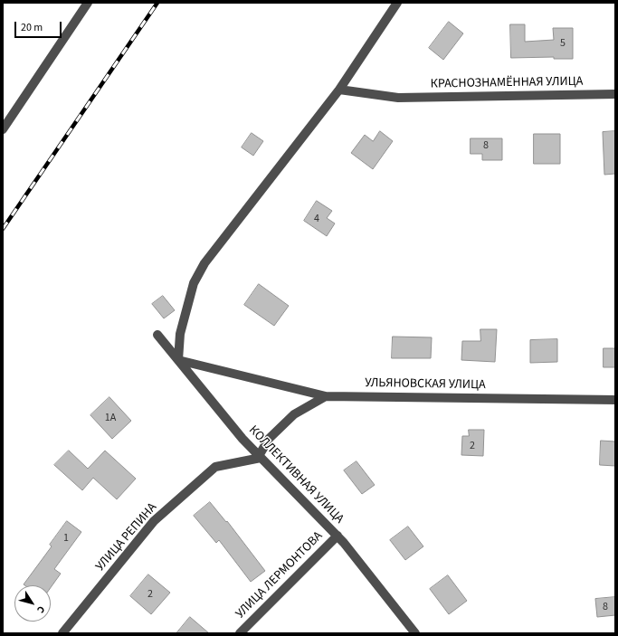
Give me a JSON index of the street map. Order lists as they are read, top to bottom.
{
  "streets": {
    "street": [
      "КРАСНОЗНАМЁННАЯ УЛИЦА",
      "УЛЬЯНОВСКАЯ УЛИЦА",
      "КОЛЛЕКТИВНАЯ УЛИЦА",
      "УЛИЦА РЕПИНА",
      "УЛИЦА ЛЕРМОНТОВА"
    ]
  },
  "crossings": [
    ["УЛЬЯНОВСКАЯ УЛИЦА", "КОЛЛЕКТИВНАЯ УЛИЦА"],
    ["УЛЬЯНОВСКАЯ УЛИЦА", "УЛИЦА РЕПИНА"],
    ["КОЛЛЕКТИВНАЯ УЛИЦА", "УЛИЦА РЕПИНА"],
    ["КОЛЛЕКТИВНАЯ УЛИЦА", "УЛИЦА ЛЕРМОНТОВА"]
  ],
  "house_numbers": [
    "5",
    "8",
    "4",
    "1А",
    "2",
    "1",
    "2",
    "8"
  ],
  "scale_bar": "20 m",
  "north": "bottom right"
}
